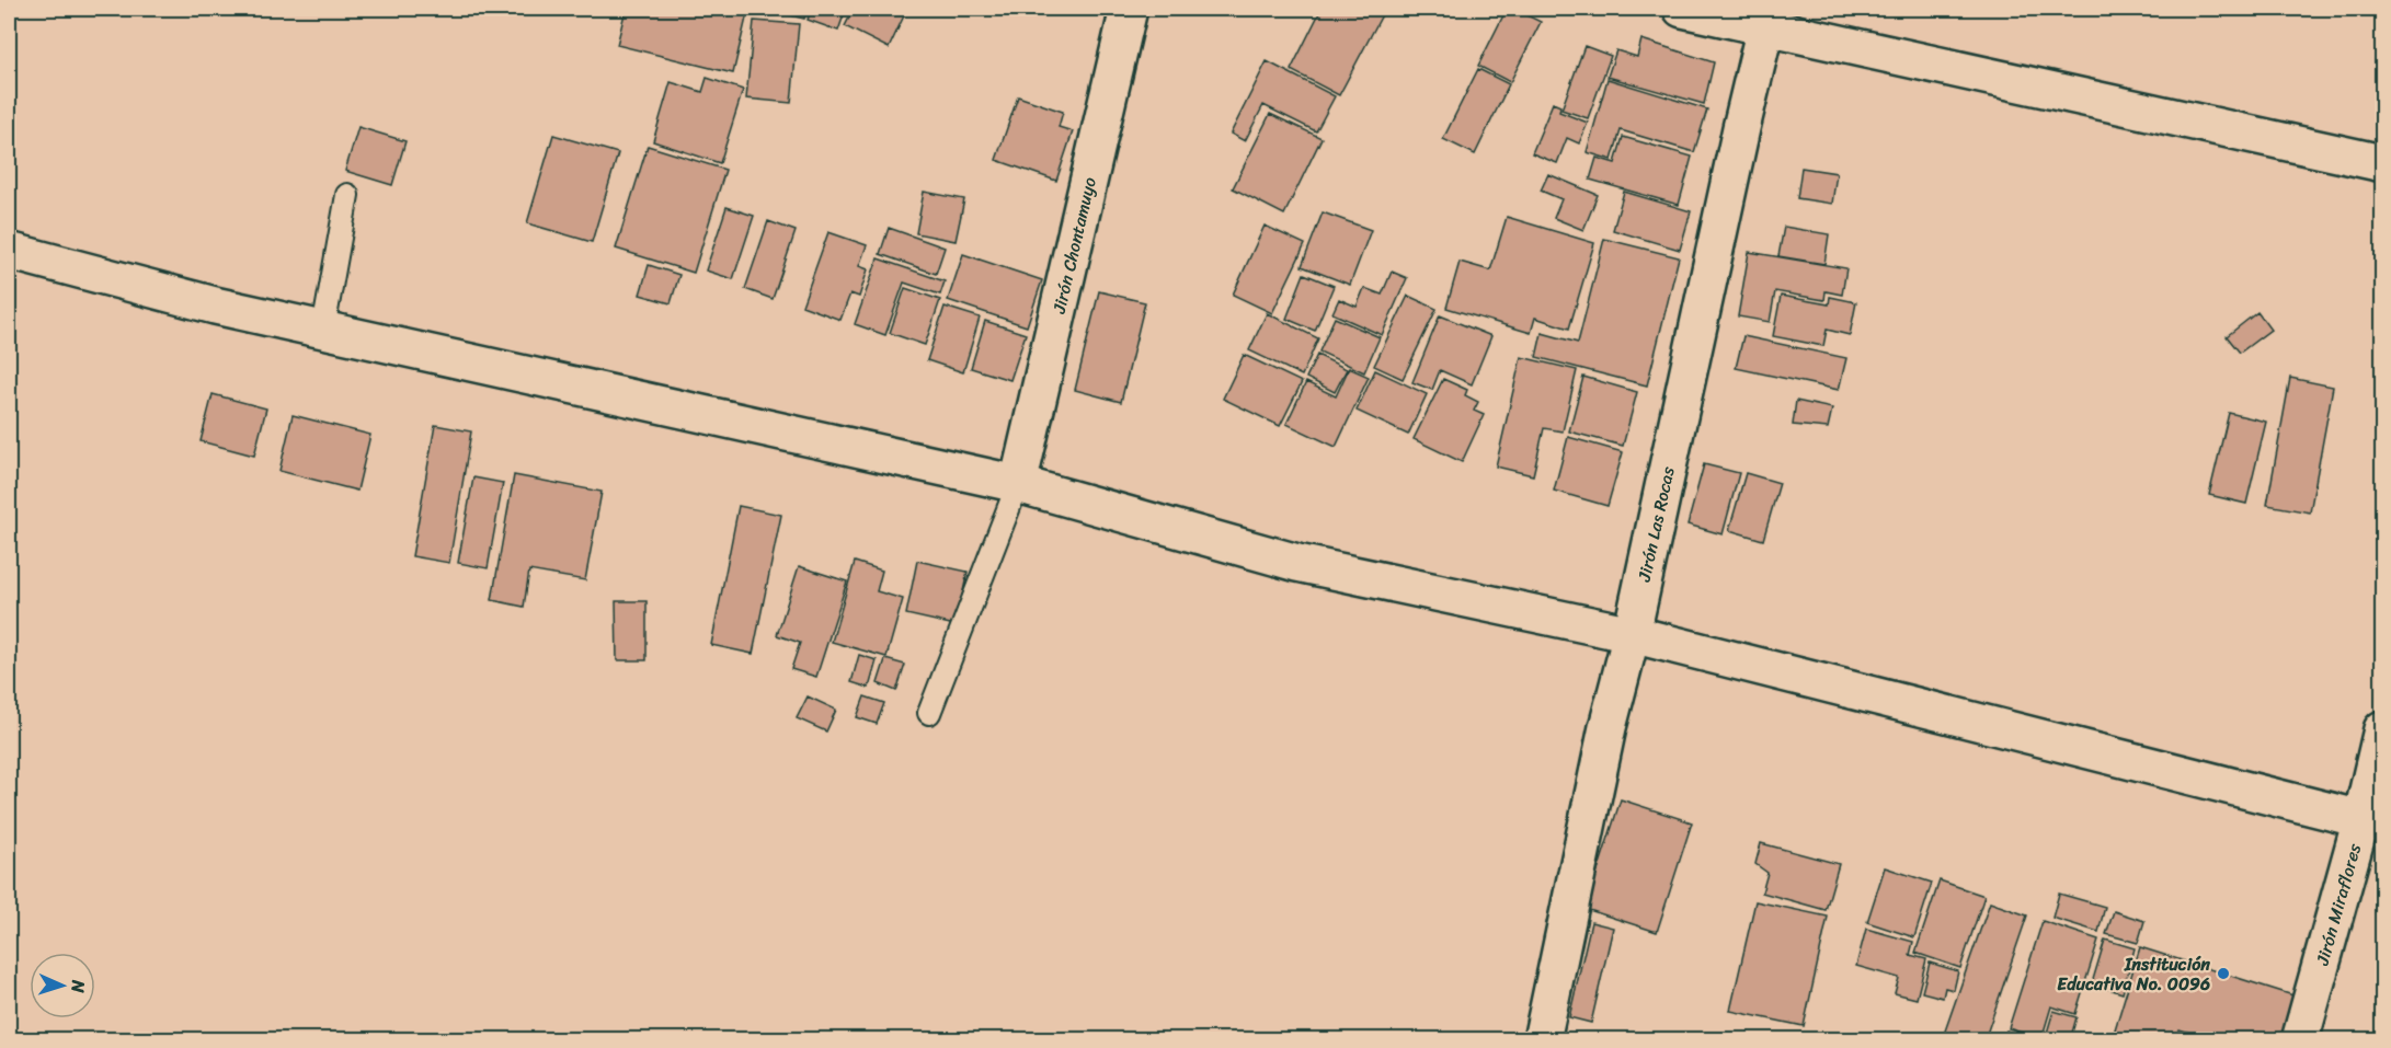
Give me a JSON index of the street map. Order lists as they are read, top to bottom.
{
  "streets": {
    "main road": ["Jirón Chontamuyo", "Jirón Las Rocas", "Jirón Miraflores"]
  },
  "places": ["Institución Educativa No. 0096"],
  "north": "right"
}
